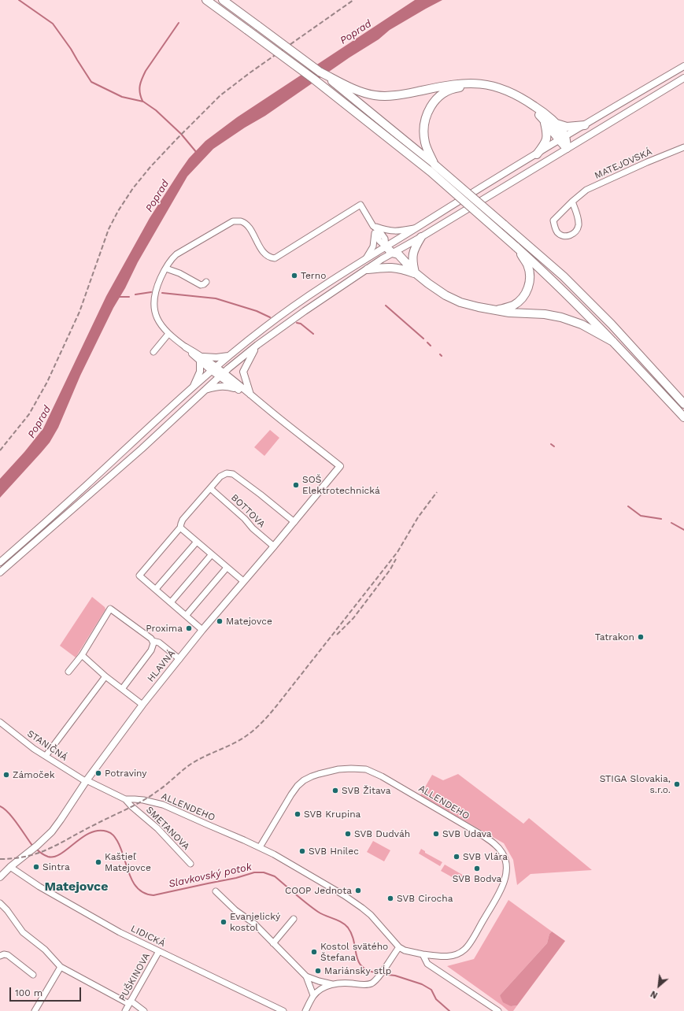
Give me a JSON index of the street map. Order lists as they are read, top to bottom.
{
  "streets": {
    "main road": ["HLAVNÁ"],
    "street": [
      "MATEJOVSKÁ",
      "BOTTOVA",
      "STANIČNÁ",
      "ALLENDEHO",
      "SMETANOVA",
      "LIDICKÁ",
      "PUŠKINOVA"
    ]
  },
  "crossings": [
    ["BOTTOVA", "HLAVNÁ"],
    ["HLAVNÁ", "STANIČNÁ"],
    ["HLAVNÁ", "LIDICKÁ"],
    ["STANIČNÁ", "ALLENDEHO"],
    ["STANIČNÁ", "SMETANOVA"],
    ["ALLENDEHO", "SMETANOVA"],
    ["LIDICKÁ", "PUŠKINOVA"]
  ],
  "districts": ["Matejovce"],
  "water": ["Poprad", "Slavkovský potok"],
  "places": [
    "Terno",
    "SOŠ Elektrotechnická",
    "Matejovce",
    "Proxima",
    "Tatrakon",
    "Potraviny",
    "Zámoček",
    "STIGA Slovakia, s.r.o.",
    "SVB Žitava",
    "SVB Krupina",
    "SVB Dudváh",
    "SVB Udava",
    "SVB Hnilec",
    "SVB Vlára",
    "Kaštieľ Matejovce",
    "Sintra",
    "SVB Bodva",
    "COOP Jednota",
    "SVB Cirocha",
    "Evanjelický kostol",
    "Kostol svätého Štefana",
    "Mariánsky stĺp"
  ],
  "scale_bar": "100 m",
  "north": "bottom left"
}
